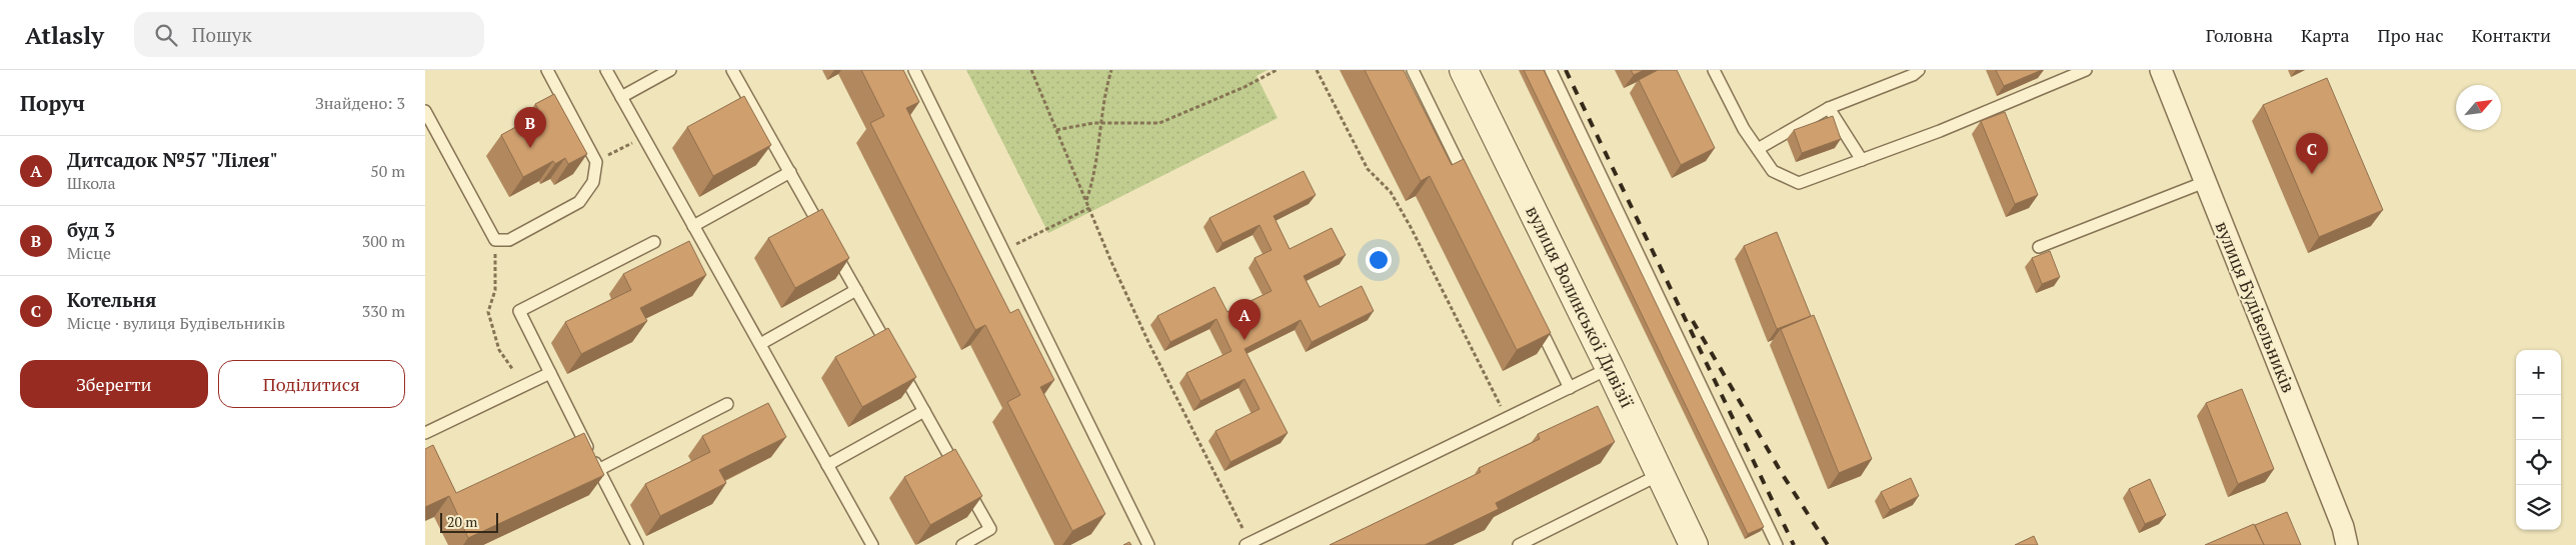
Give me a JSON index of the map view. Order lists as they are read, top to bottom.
{
  "streets": {
    "street": ["вулиця Волинської Дивізії", "вулиця Будівельників"]
  },
  "scale_bar": "20 m",
  "north": "top right",
  "page": {
    "header": "Atlasly",
    "search": "Пошук",
    "nav": [
      "Головна",
      "Карта",
      "Про нас",
      "Контакти"
    ],
    "heading": ["Поруч", "Знайдено: 3"],
    "pins": ["B", "C", "A"],
    "list": [
      {
        "mark": "A",
        "name": "Дитсадок №57 \"Лілея\"",
        "note": "Школа",
        "value": "50 m"
      },
      {
        "mark": "B",
        "name": "буд 3",
        "note": "Місце",
        "value": "300 m"
      },
      {
        "mark": "C",
        "name": "Котельня",
        "note": "Місце · вулиця Будівельників",
        "value": "330 m"
      }
    ],
    "buttons": ["Зберегти", "Поділитися"],
    "map_buttons": ["+", "−"],
    "scale": "20 m"
  }
}
